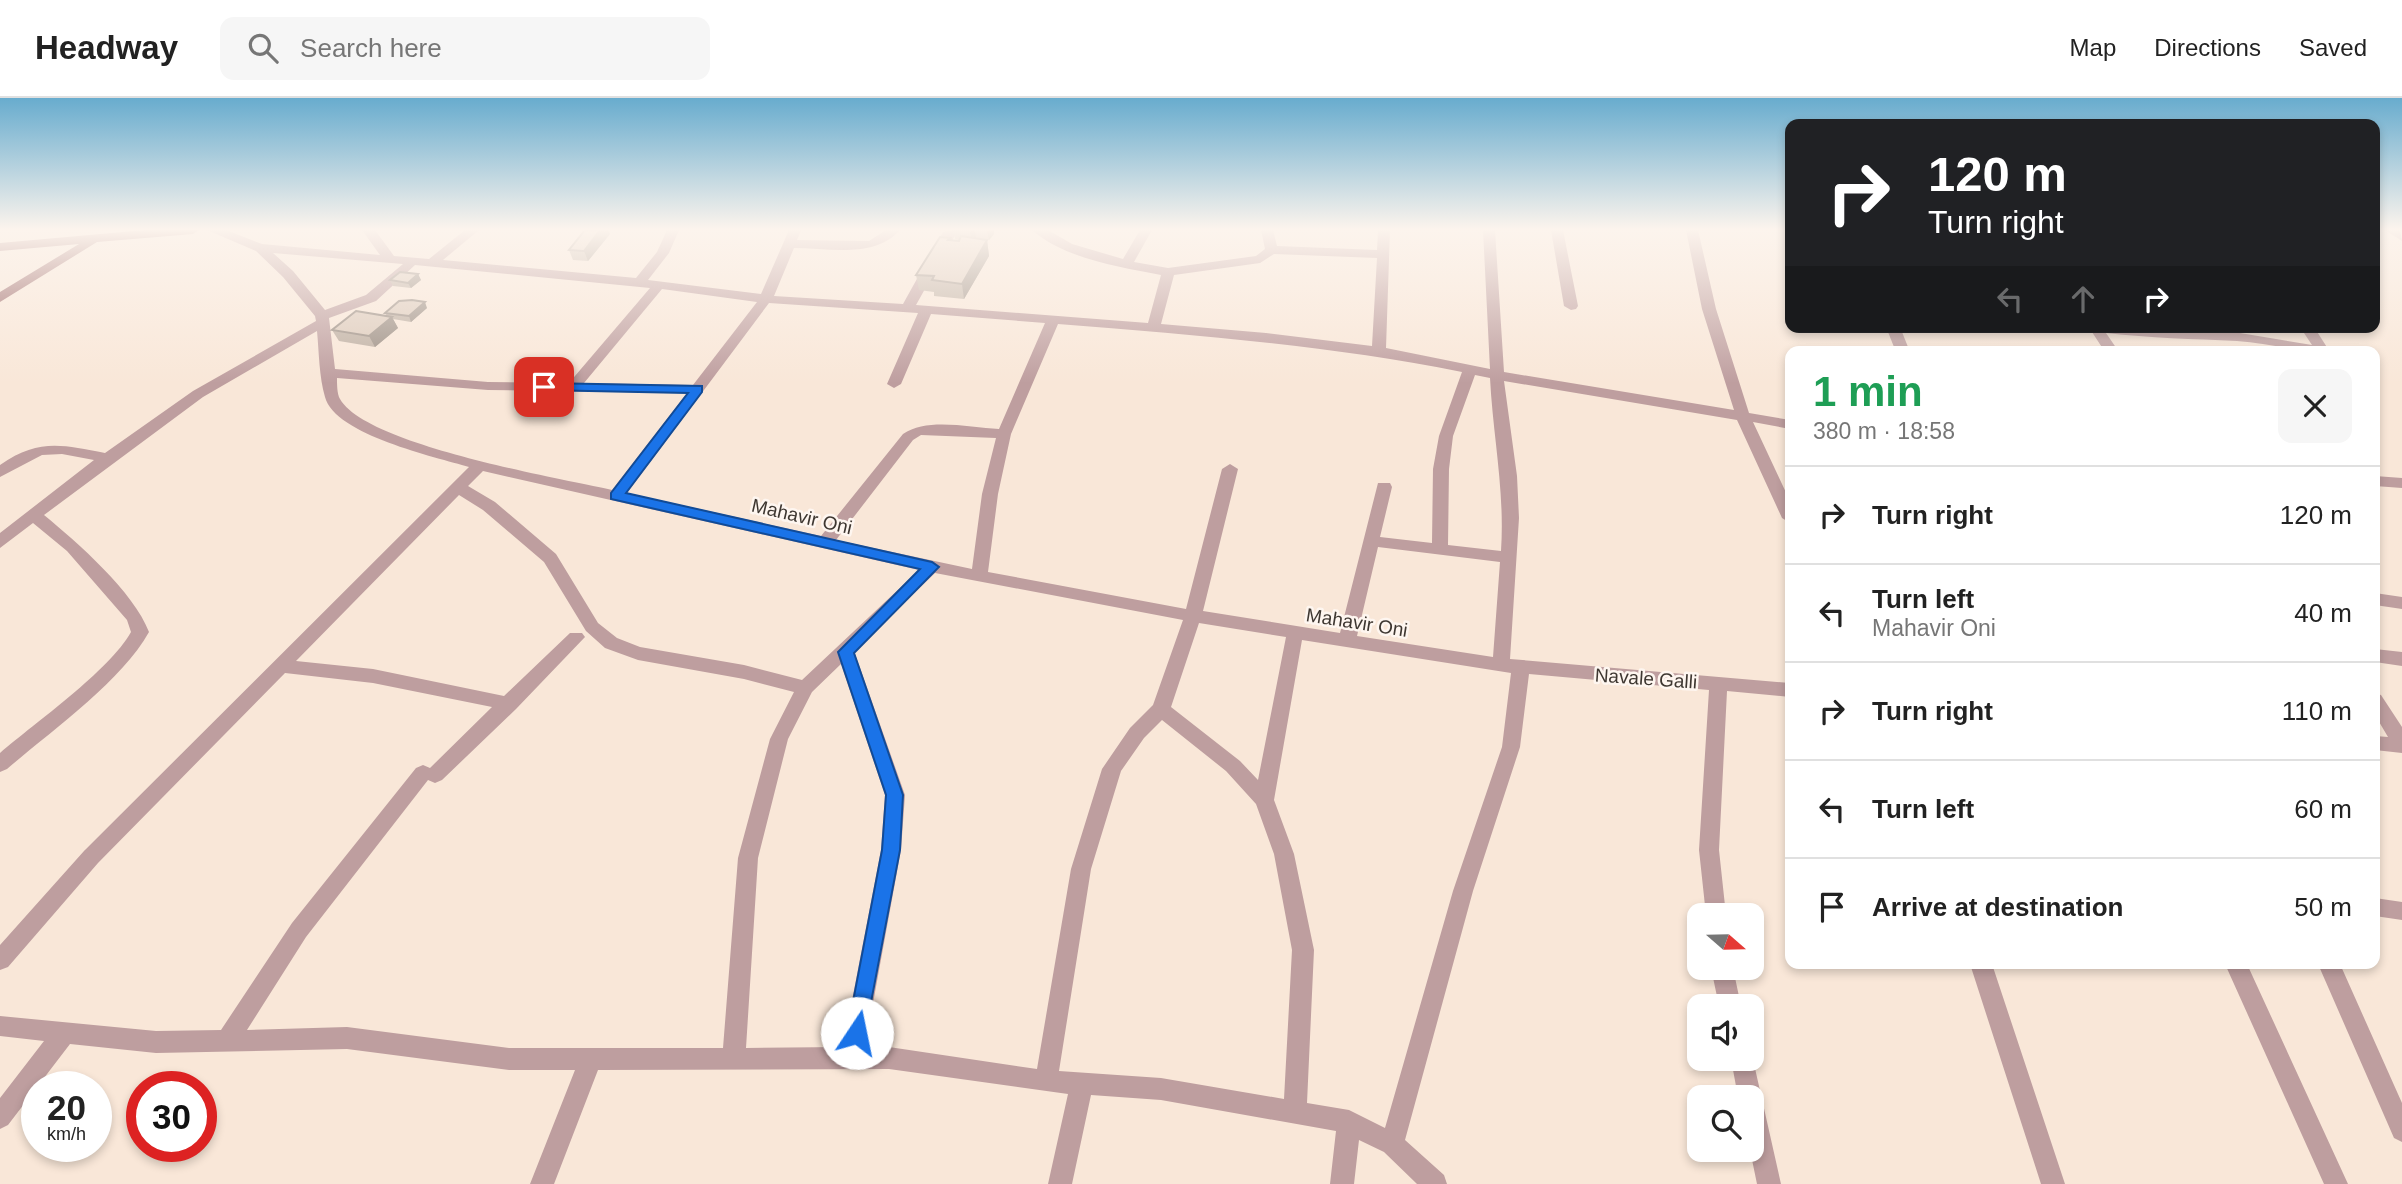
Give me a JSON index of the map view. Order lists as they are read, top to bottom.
{
  "streets": {
    "street": ["Mahavir Oni", "Navale Galli"]
  },
  "crossings": [
    ["Mahavir Oni", "Navale Galli"]
  ],
  "north": "right",
  "page": {
    "header": "Headway",
    "search": "Search here",
    "nav": ["Map", "Directions", "Saved"],
    "turn": ["120 m", "Turn right"],
    "heading": ["1 min", "380 m · 18:58"],
    "list": [
      {
        "name": "Turn right",
        "value": "120 m"
      },
      {
        "name": "Turn left",
        "note": "Mahavir Oni",
        "value": "40 m"
      },
      {
        "name": "Turn right",
        "value": "110 m"
      },
      {
        "name": "Turn left",
        "value": "60 m"
      },
      {
        "name": "Arrive at destination",
        "value": "50 m"
      }
    ],
    "speed": "20 km/h",
    "limit": "30"
  }
}
